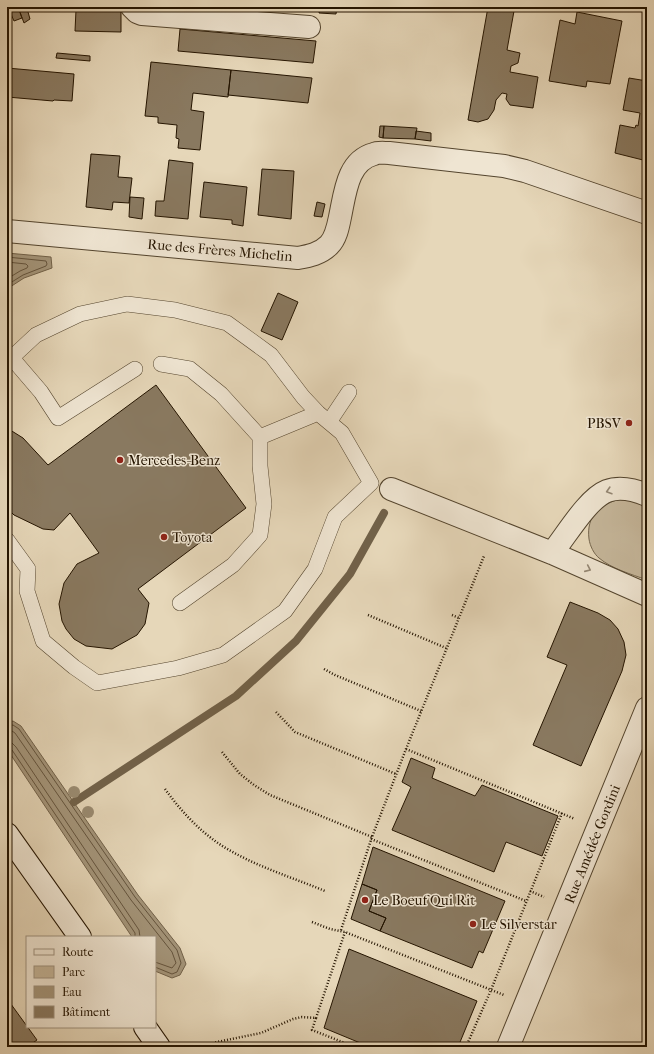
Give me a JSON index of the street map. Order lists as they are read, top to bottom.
{
  "streets": {
    "street": ["Rue des Frères Michelin", "Rue Amédée Gordini"]
  },
  "places": [
    "PBSV",
    "Mercedes-Benz",
    "Toyota",
    "Le Boeuf Qui Rit",
    "Le Silverstar"
  ],
  "legend": [
    "Route",
    "Parc",
    "Eau",
    "Bâtiment"
  ]
}
